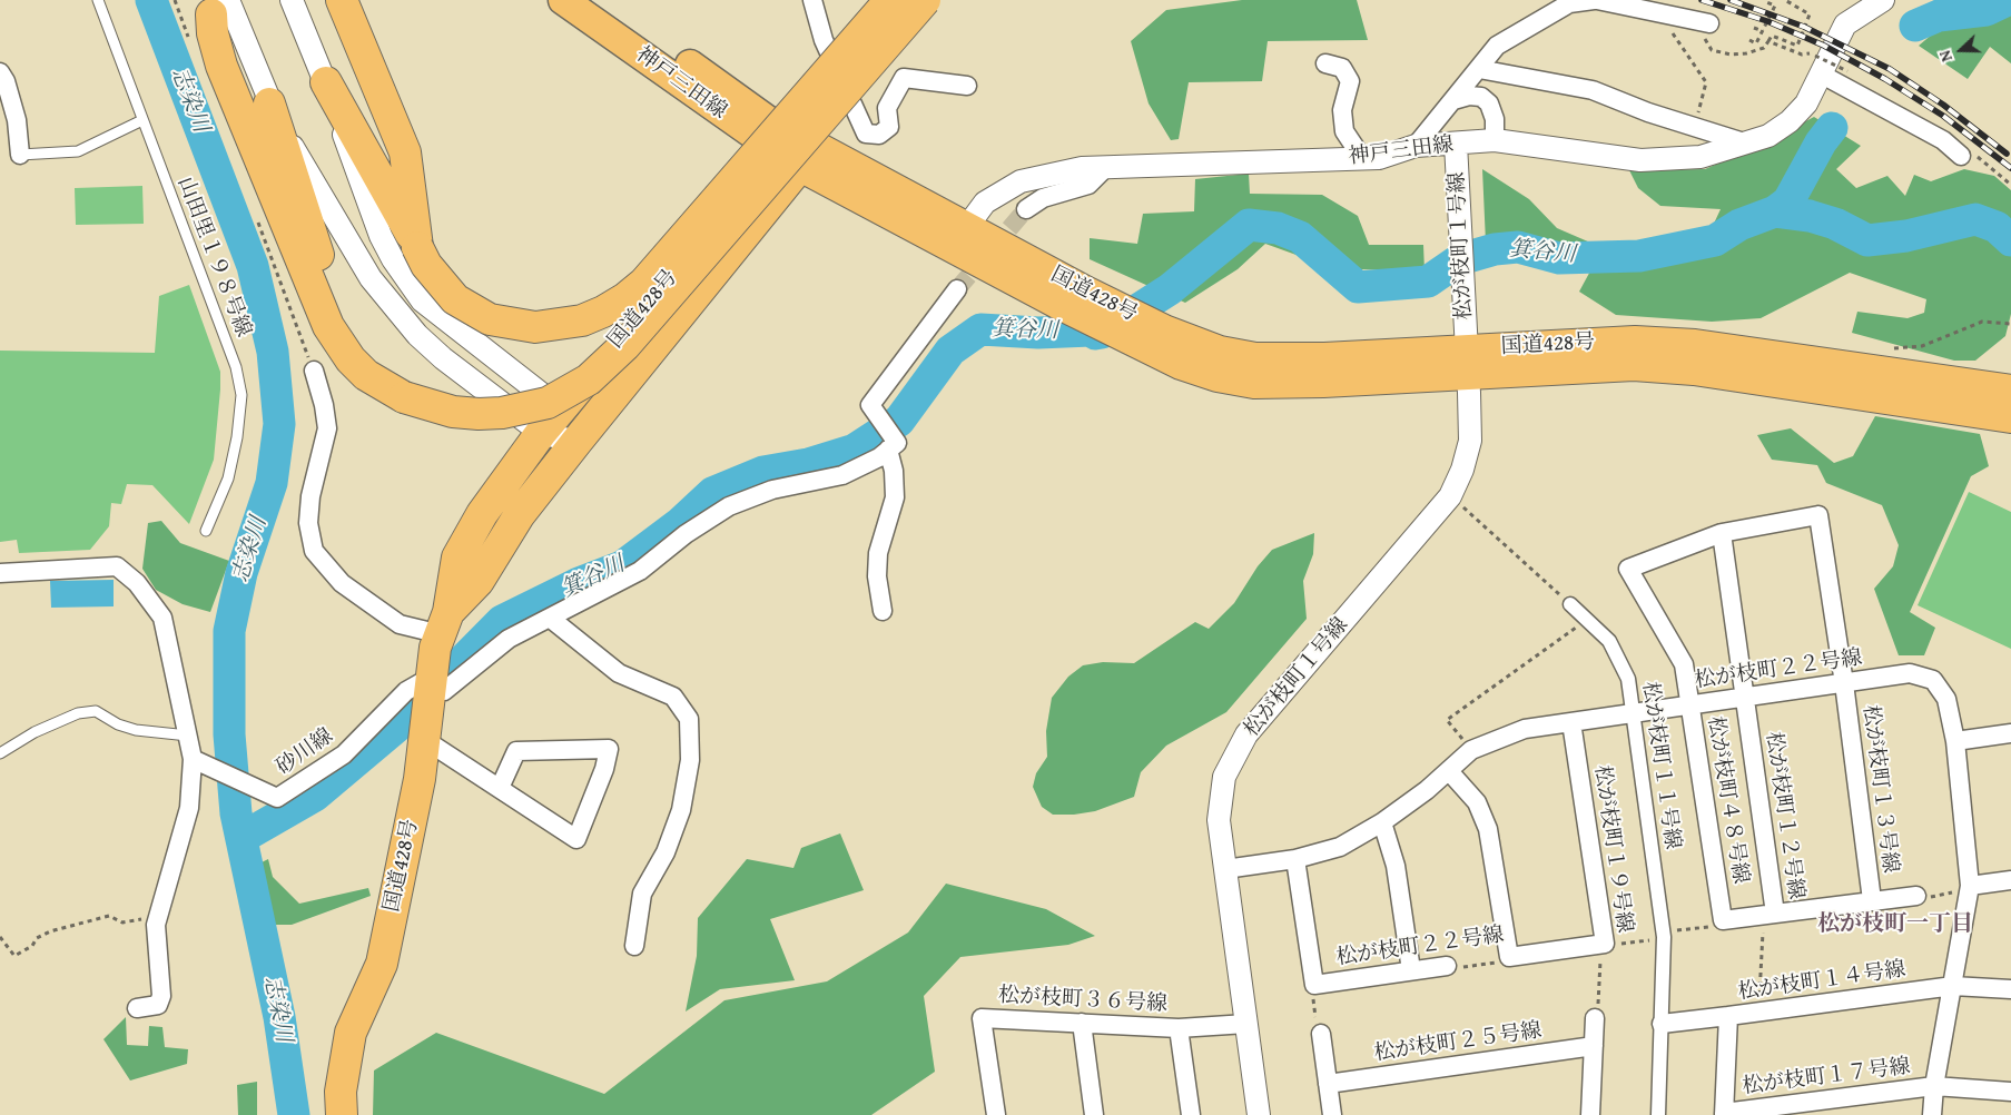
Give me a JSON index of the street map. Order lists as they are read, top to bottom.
{
  "streets": {
    "highway": ["国道428号"],
    "main road": ["神戸三田線"],
    "street": [
      "松が枝町１号線",
      "松が枝町２２号線",
      "砂川線",
      "松が枝町１１号線",
      "松が枝町１３号線",
      "松が枝町４８号線",
      "松が枝町１２号線",
      "松が枝町１９号線",
      "松が枝町１４号線",
      "松が枝町３６号線",
      "松が枝町２５号線",
      "松が枝町１７号線"
    ],
    "lane": ["山田里１９８号線"]
  },
  "crossings": [
    ["神戸三田線", "松が枝町１号線"],
    ["神戸三田線", "国道428号"],
    ["松が枝町１号線", "国道428号"],
    ["松が枝町１号線", "松が枝町２２号線"],
    ["松が枝町１号線", "松が枝町３６号線"],
    ["国道428号", "砂川線"],
    ["松が枝町２２号線", "松が枝町１１号線"],
    ["松が枝町２２号線", "松が枝町１３号線"],
    ["松が枝町２２号線", "松が枝町４８号線"],
    ["松が枝町２２号線", "松が枝町１２号線"],
    ["松が枝町２２号線", "松が枝町１９号線"],
    ["松が枝町２２号線", "松が枝町１４号線"],
    ["松が枝町２２号線", "松が枝町１７号線"],
    ["松が枝町１３号線", "松が枝町４８号線"],
    ["松が枝町１３号線", "松が枝町１２号線"],
    ["松が枝町４８号線", "松が枝町１２号線"],
    ["松が枝町１４号線", "松が枝町１７号線"]
  ],
  "districts": ["松が枝町一丁目"],
  "water": ["志染川", "箕谷川"],
  "north": "left"
}
